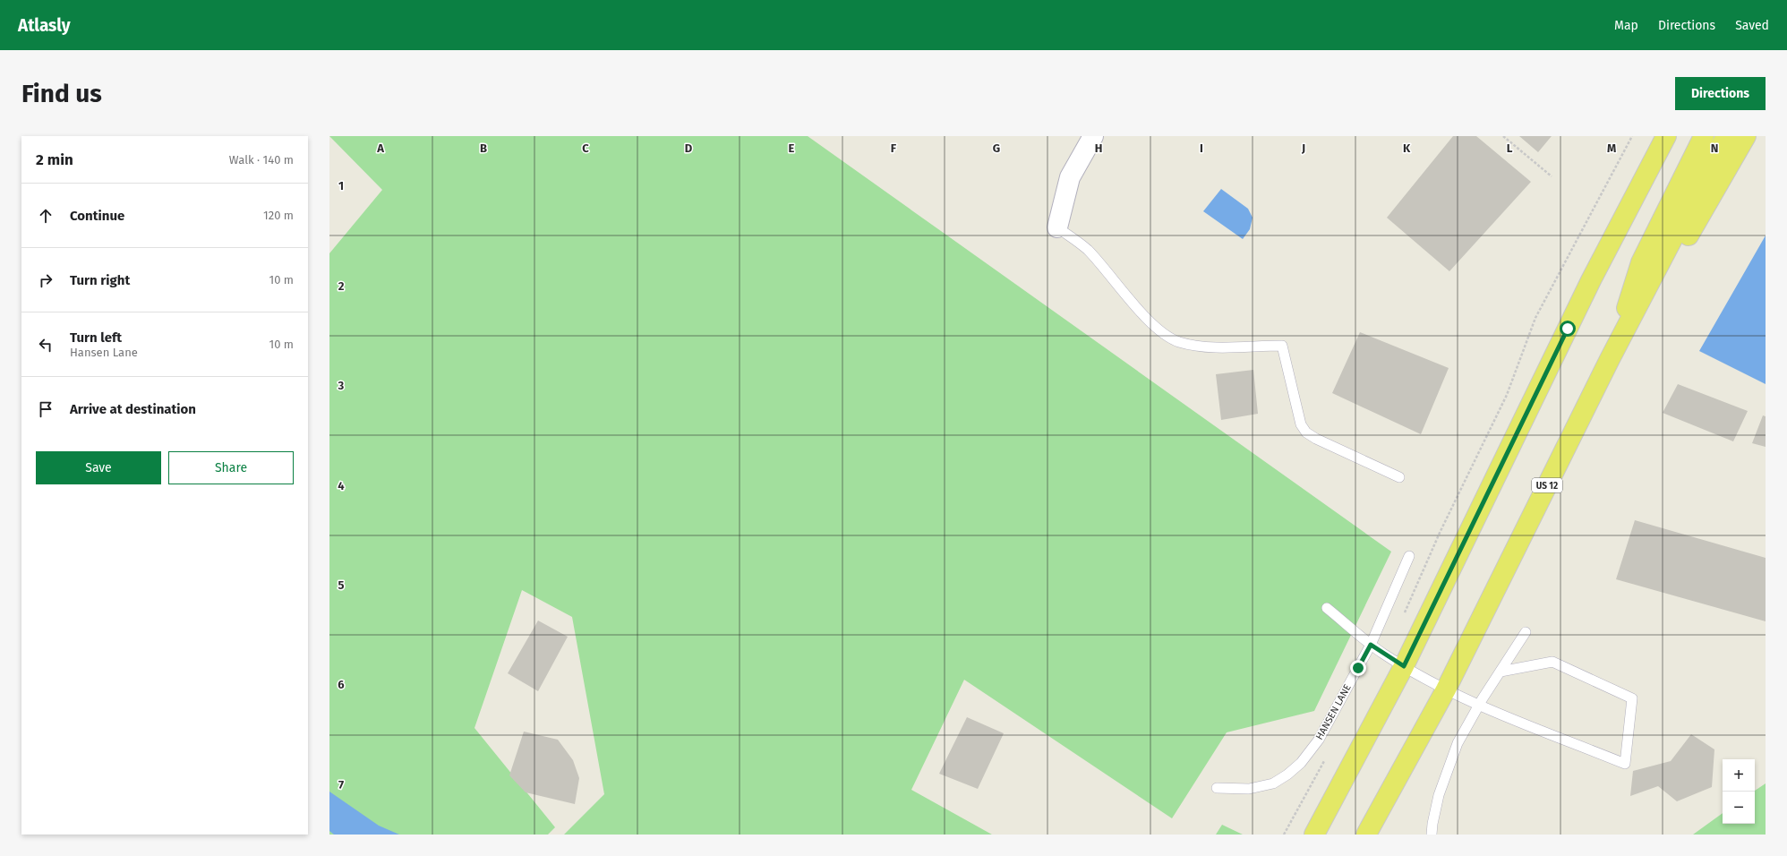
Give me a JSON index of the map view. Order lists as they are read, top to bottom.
{
  "streets": {
    "main road": ["US 12"],
    "lane": ["HANSEN LANE"]
  },
  "page": {
    "header": "Atlasly",
    "nav": ["Map", "Directions", "Saved"],
    "buttons": [
      "Directions",
      ["Save", "Share"]
    ],
    "title": "Find us",
    "heading": ["2 min", "Walk · 140 m"],
    "list": [
      ["Continue", "120 m"],
      ["Turn right", "10 m"],
      ["Turn left", "Hansen Lane", "10 m"],
      "Arrive at destination"
    ],
    "map_buttons": ["+", "−"]
  },
  "grid": {
    "columns": [
      "A",
      "B",
      "C",
      "D",
      "E",
      "F",
      "G",
      "H",
      "I",
      "J",
      "K",
      "L",
      "M",
      "N"
    ],
    "rows": [
      "1",
      "2",
      "3",
      "4",
      "5",
      "6",
      "7"
    ]
  }
}
